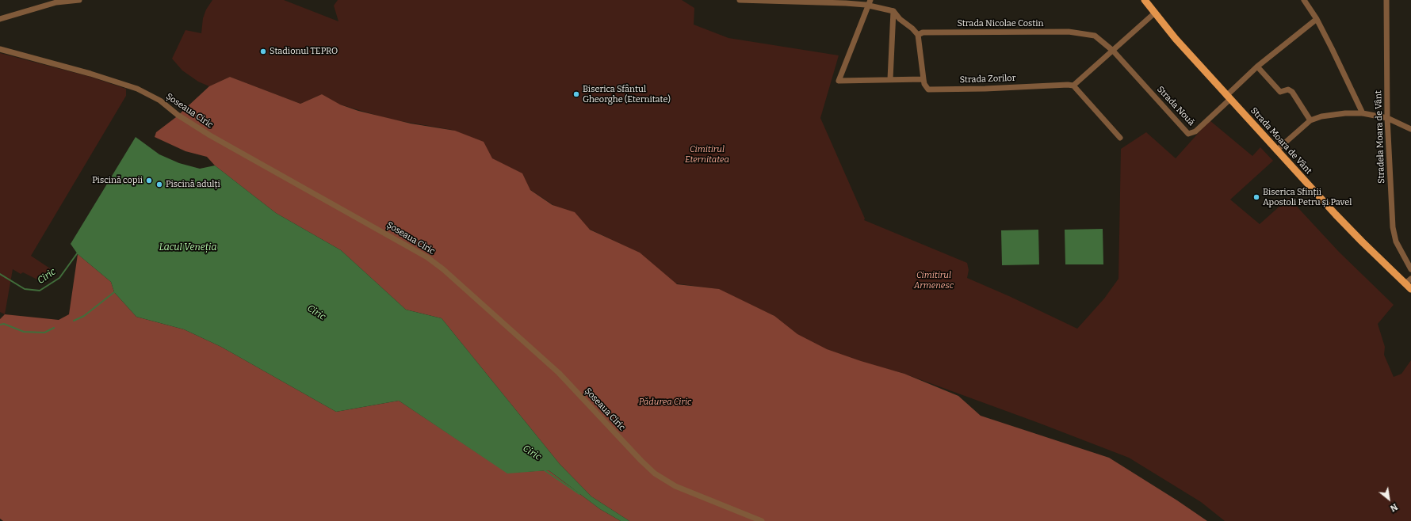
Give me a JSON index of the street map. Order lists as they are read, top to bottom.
{
  "streets": {
    "main road": ["Strada Moara de Vânt"],
    "street": [
      "Strada Nicolae Costin",
      "Strada Zorilor",
      "Strada Nouă",
      "Șoseaua Ciric",
      "Stradela Moara de Vânt"
    ]
  },
  "crossings": [
    ["Strada Nicolae Costin", "Strada Nouă"],
    ["Strada Nouă", "Strada Moara de Vânt"]
  ],
  "water": ["Lacul Veneția", "Ciric"],
  "parks": ["Cimitirul Eternitatea", "Cimitirul Armenesc", "Pădurea Ciric"],
  "places": [
    "Stadionul TEPRO",
    "Biserica Sfântul Gheorghe (Eternitate)",
    "Piscină copii",
    "Piscină adulți",
    "Biserica Sfinții Apostoli Petru și Pavel"
  ],
  "north": "bottom right"
}
